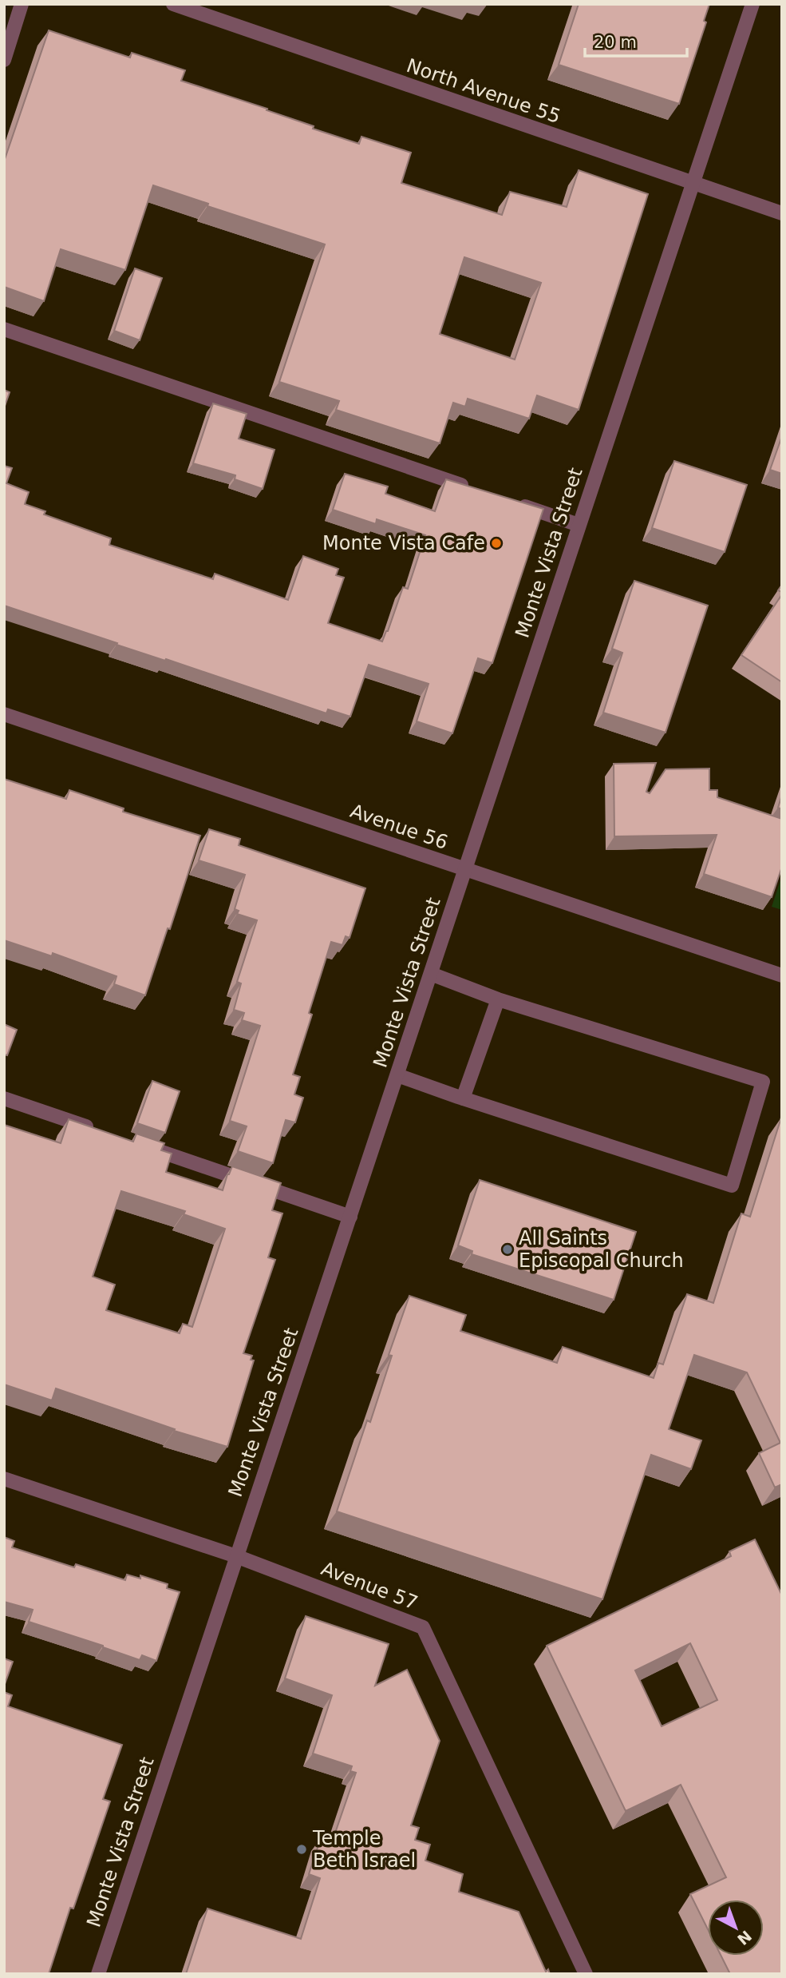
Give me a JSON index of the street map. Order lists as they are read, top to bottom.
{
  "streets": {
    "street": [
      "North Avenue 55",
      "Monte Vista Street",
      "Avenue 56",
      "Avenue 57"
    ]
  },
  "crossings": [
    ["North Avenue 55", "Monte Vista Street"],
    ["Monte Vista Street", "Avenue 56"],
    ["Monte Vista Street", "Avenue 57"]
  ],
  "places": ["Monte Vista Cafe", "All Saints Episcopal Church", "Temple Beth Israel"],
  "scale_bar": "20 m",
  "north": "bottom right"
}
